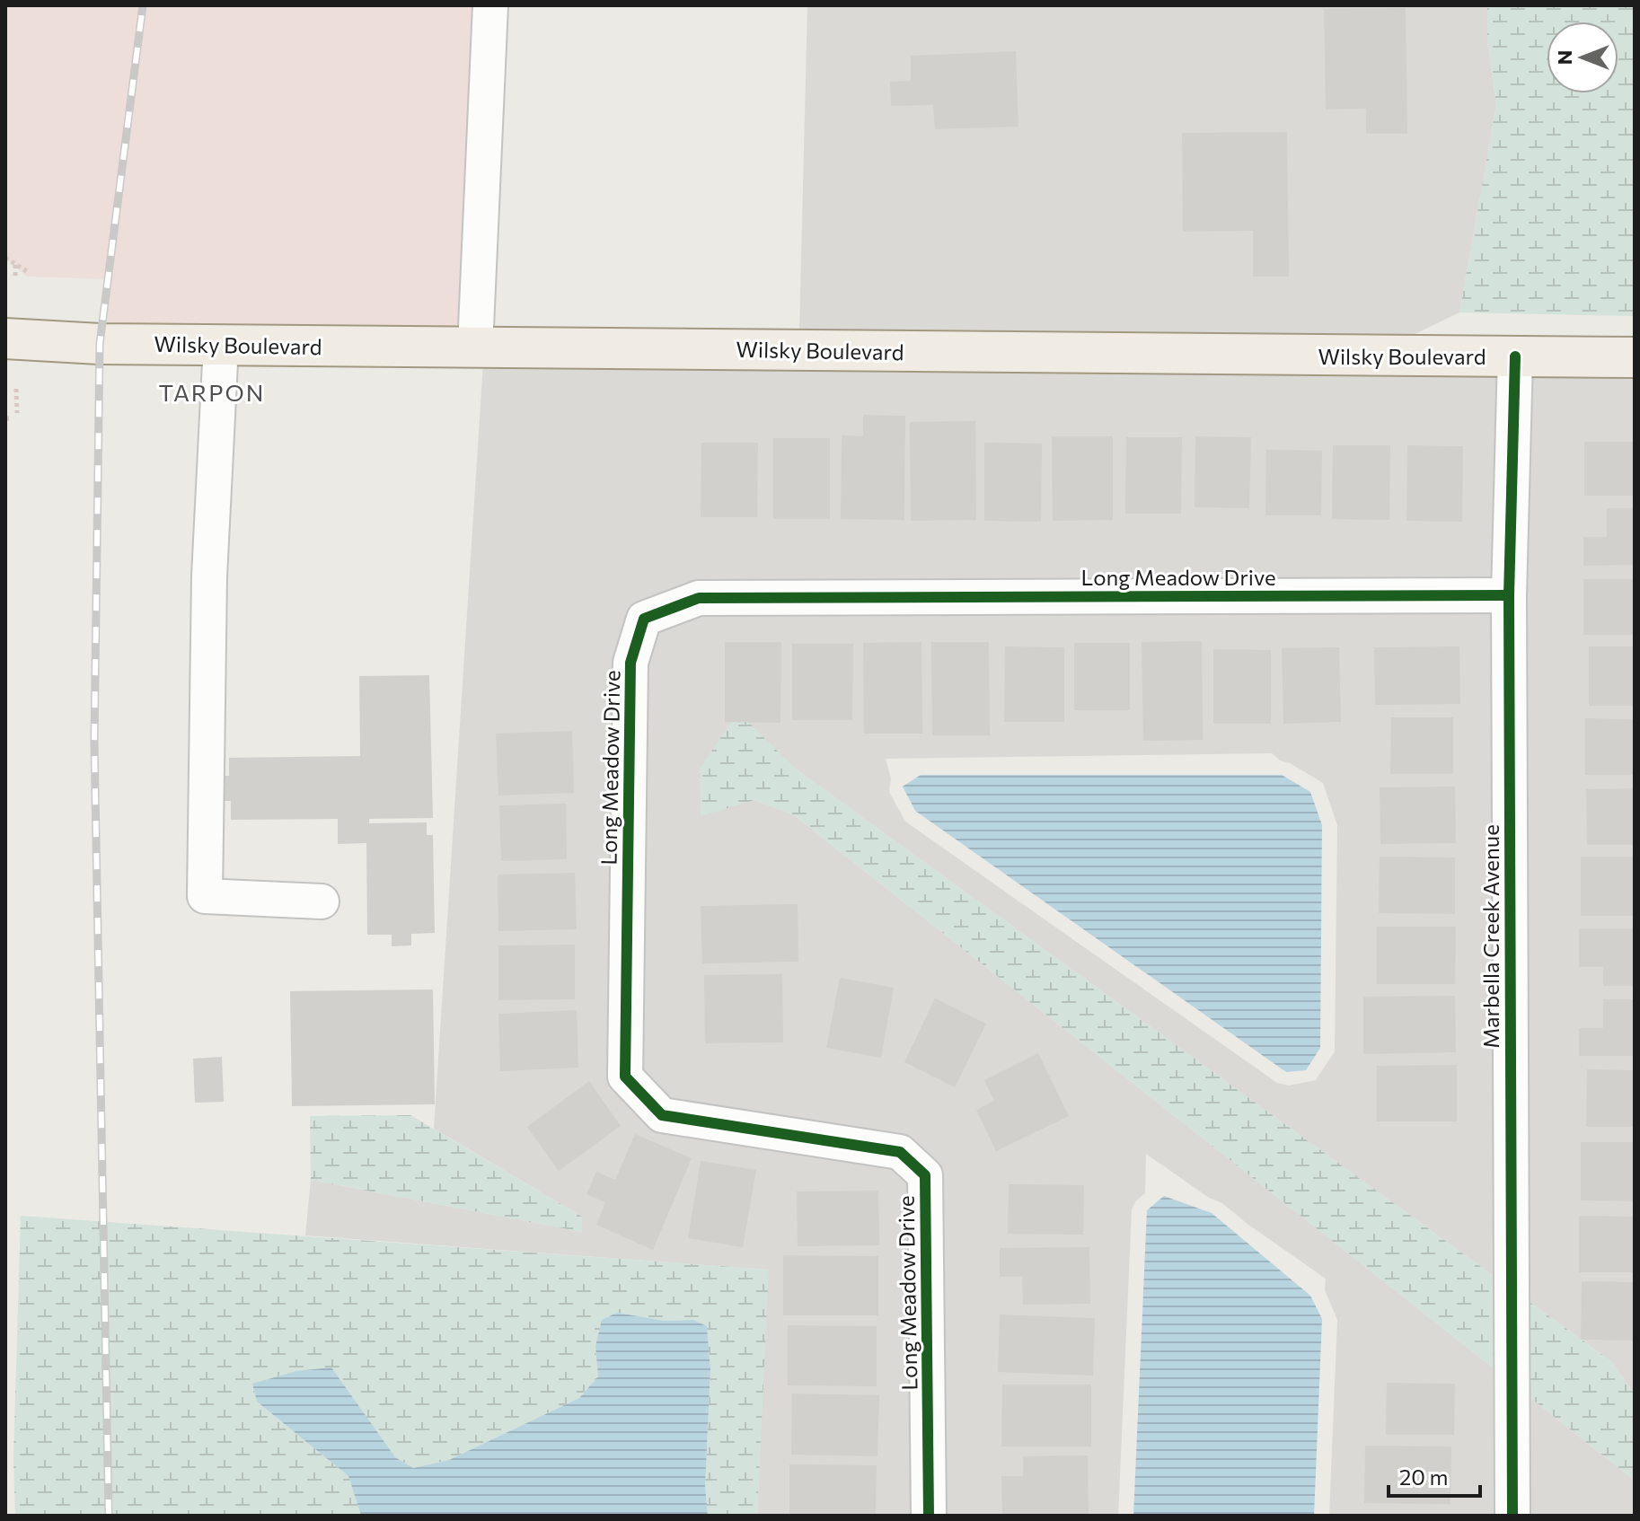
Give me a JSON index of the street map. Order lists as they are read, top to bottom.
{
  "streets": {
    "main road": ["Wilsky Boulevard"],
    "street": ["Long Meadow Drive", "Marbella Creek Avenue"]
  },
  "crossings": [
    ["Wilsky Boulevard", "Marbella Creek Avenue"],
    ["Long Meadow Drive", "Marbella Creek Avenue"]
  ],
  "districts": ["TARPON"],
  "scale_bar": "20 m",
  "north": "left"
}
